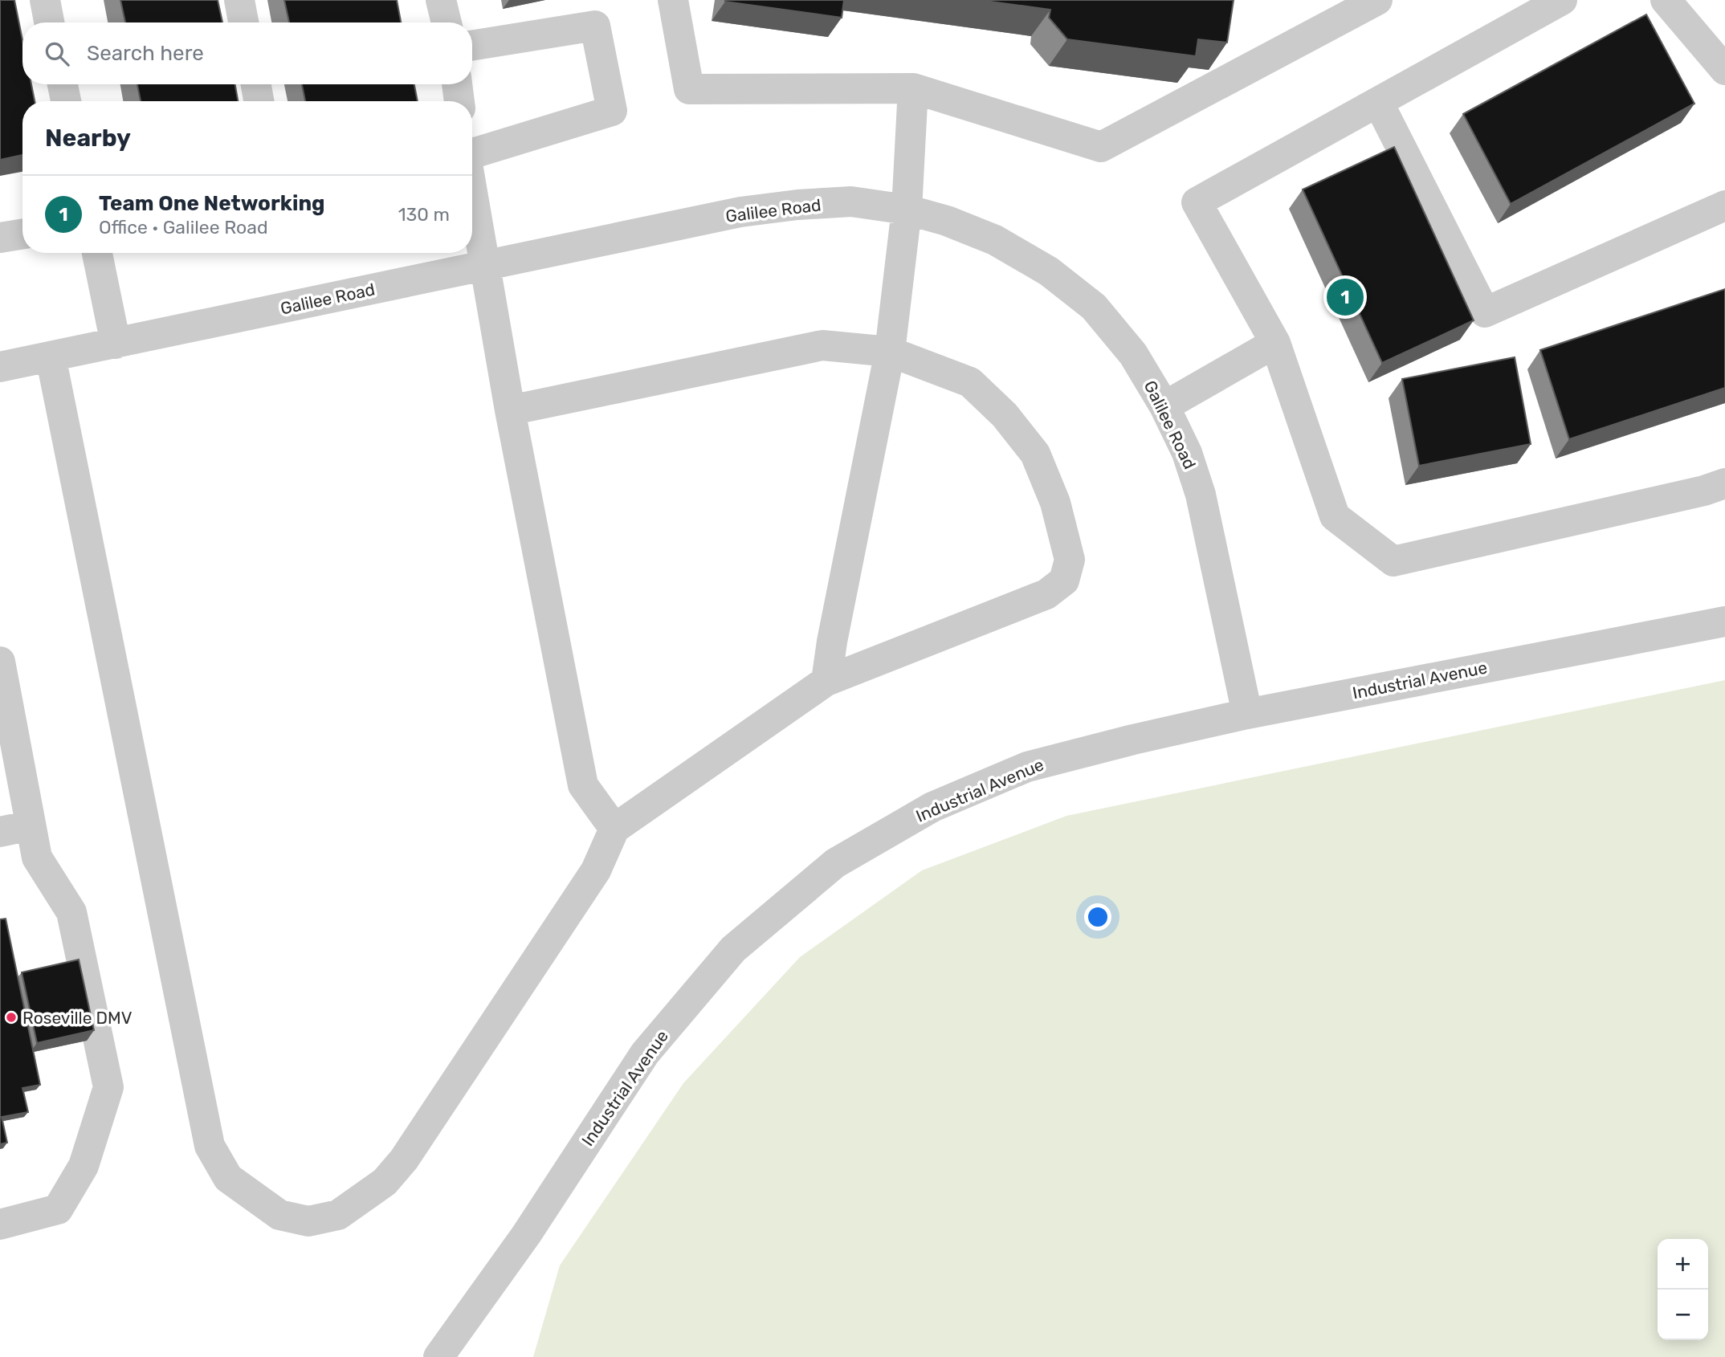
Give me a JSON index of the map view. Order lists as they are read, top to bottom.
{
  "streets": {
    "street": ["Galilee Road", "Industrial Avenue"]
  },
  "crossings": [
    ["Galilee Road", "Industrial Avenue"]
  ],
  "places": ["Roseville DMV"],
  "page": {
    "search": "Search here",
    "heading": "Nearby",
    "list": [
      {
        "mark": "1",
        "name": "Team One Networking",
        "note": "Office · Galilee Road",
        "value": "130 m"
      }
    ],
    "pins": "1",
    "map_buttons": ["+", "−"]
  }
}
